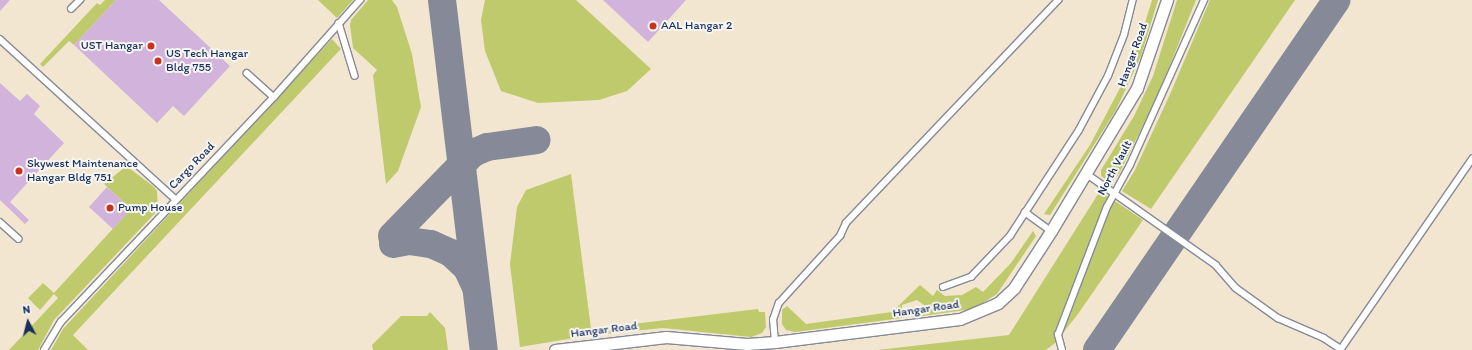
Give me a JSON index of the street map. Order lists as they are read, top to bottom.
{
  "streets": {
    "street": ["Hangar Road"],
    "lane": ["Cargo Road", "North Vault"]
  },
  "places": [
    "AAL Hangar 2",
    "UST Hangar",
    "US Tech Hangar Bldg 755",
    "Skywest Maintenance Hangar Bldg 751",
    "Pump House"
  ],
  "north": "top"
}
